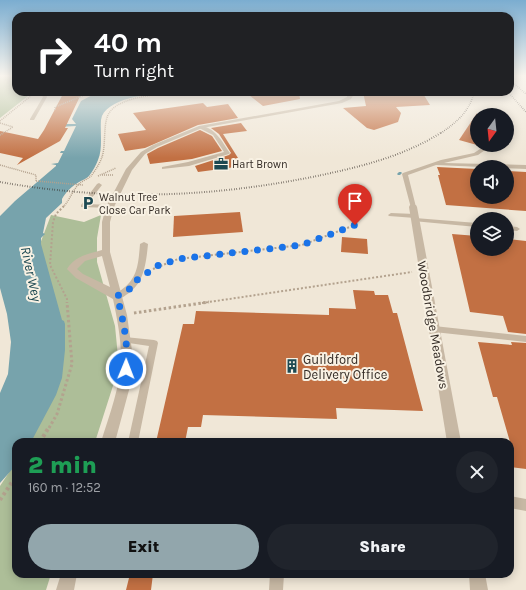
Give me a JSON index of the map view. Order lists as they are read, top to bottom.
{
  "streets": {
    "street": ["Woodbridge Meadows"]
  },
  "water": ["River Wey"],
  "places": {
    "office": ["Hart Brown"],
    "parking": ["Walnut Tree Close Car Park"],
    "building": ["Guildford Delivery Office"]
  },
  "north": "bottom",
  "page": {
    "turn": ["40 m", "Turn right"],
    "heading": ["2 min", "160 m · 12:52"],
    "buttons": ["Exit", "Share"]
  }
}
